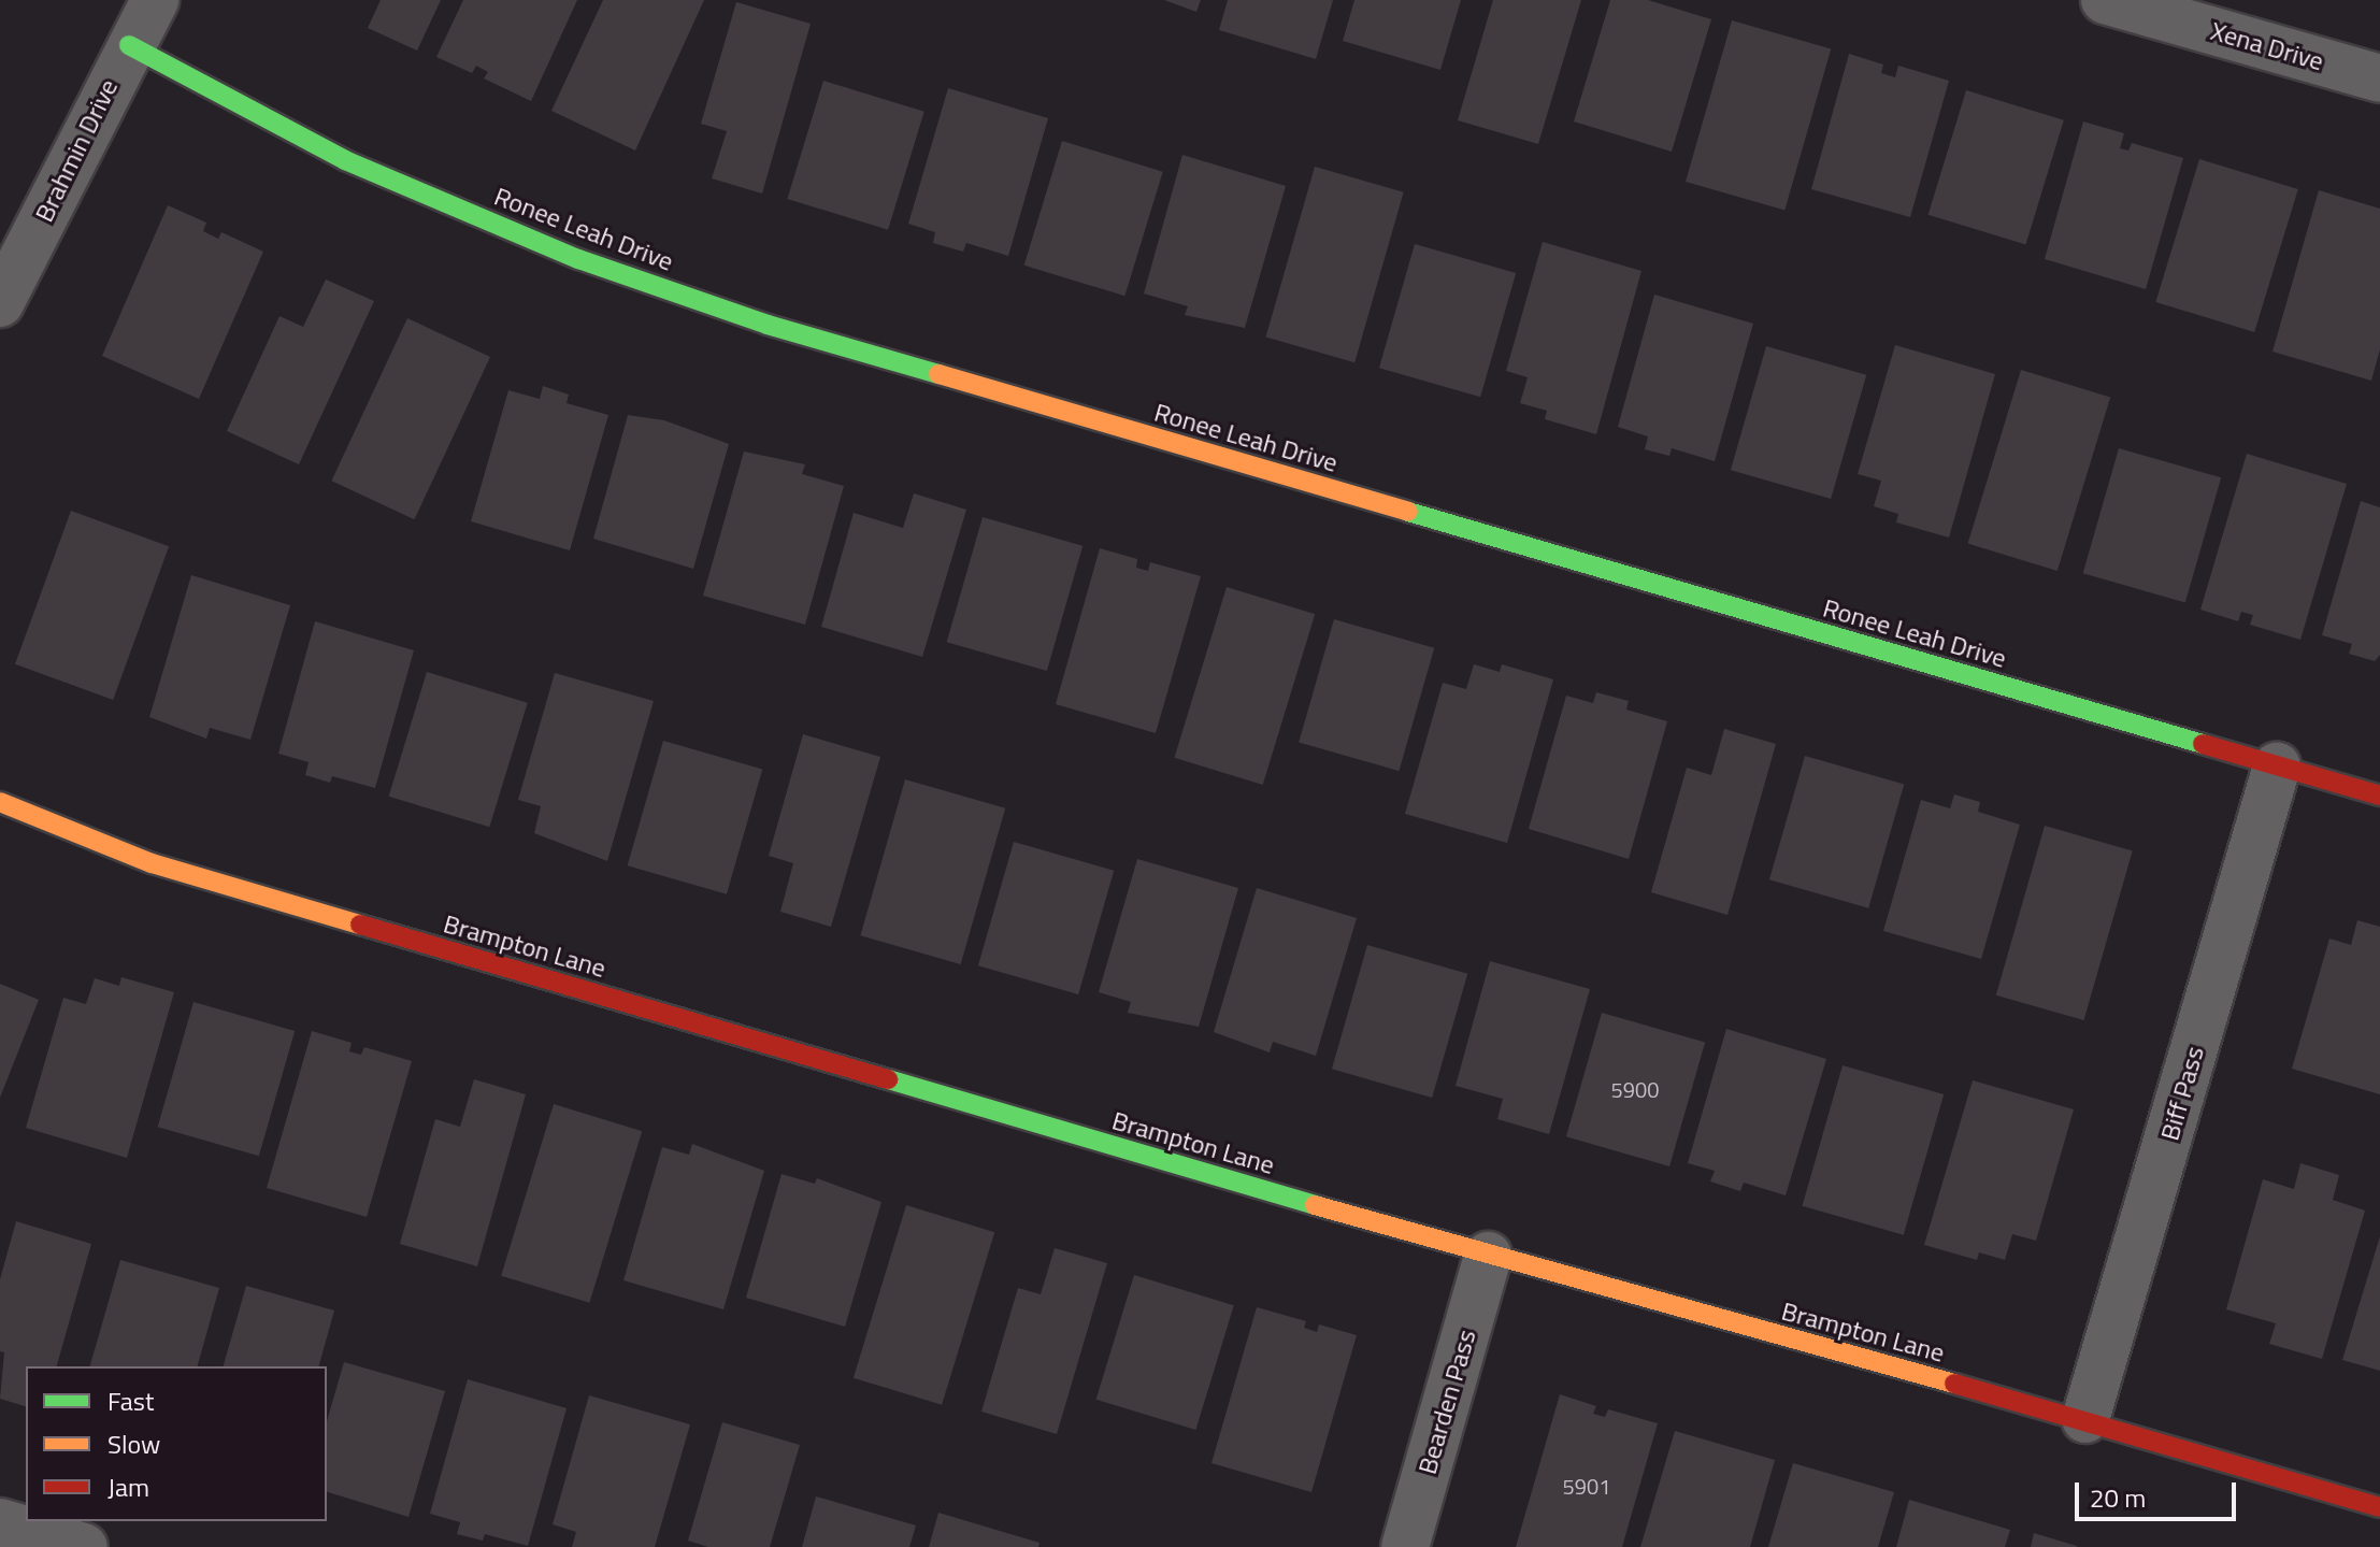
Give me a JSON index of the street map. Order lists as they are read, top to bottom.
{
  "streets": {
    "street": [
      "Xena Drive",
      "Brahmin Drive",
      "Ronee Leah Drive",
      "Brampton Lane",
      "Biff Pass",
      "Bearden Pass"
    ]
  },
  "crossings": [
    ["Brahmin Drive", "Ronee Leah Drive"],
    ["Ronee Leah Drive", "Biff Pass"],
    ["Brampton Lane", "Biff Pass"],
    ["Brampton Lane", "Bearden Pass"]
  ],
  "house_numbers": ["5900", "5901"],
  "legend": ["Fast", "Slow", "Jam"],
  "scale_bar": "20 m"
}
